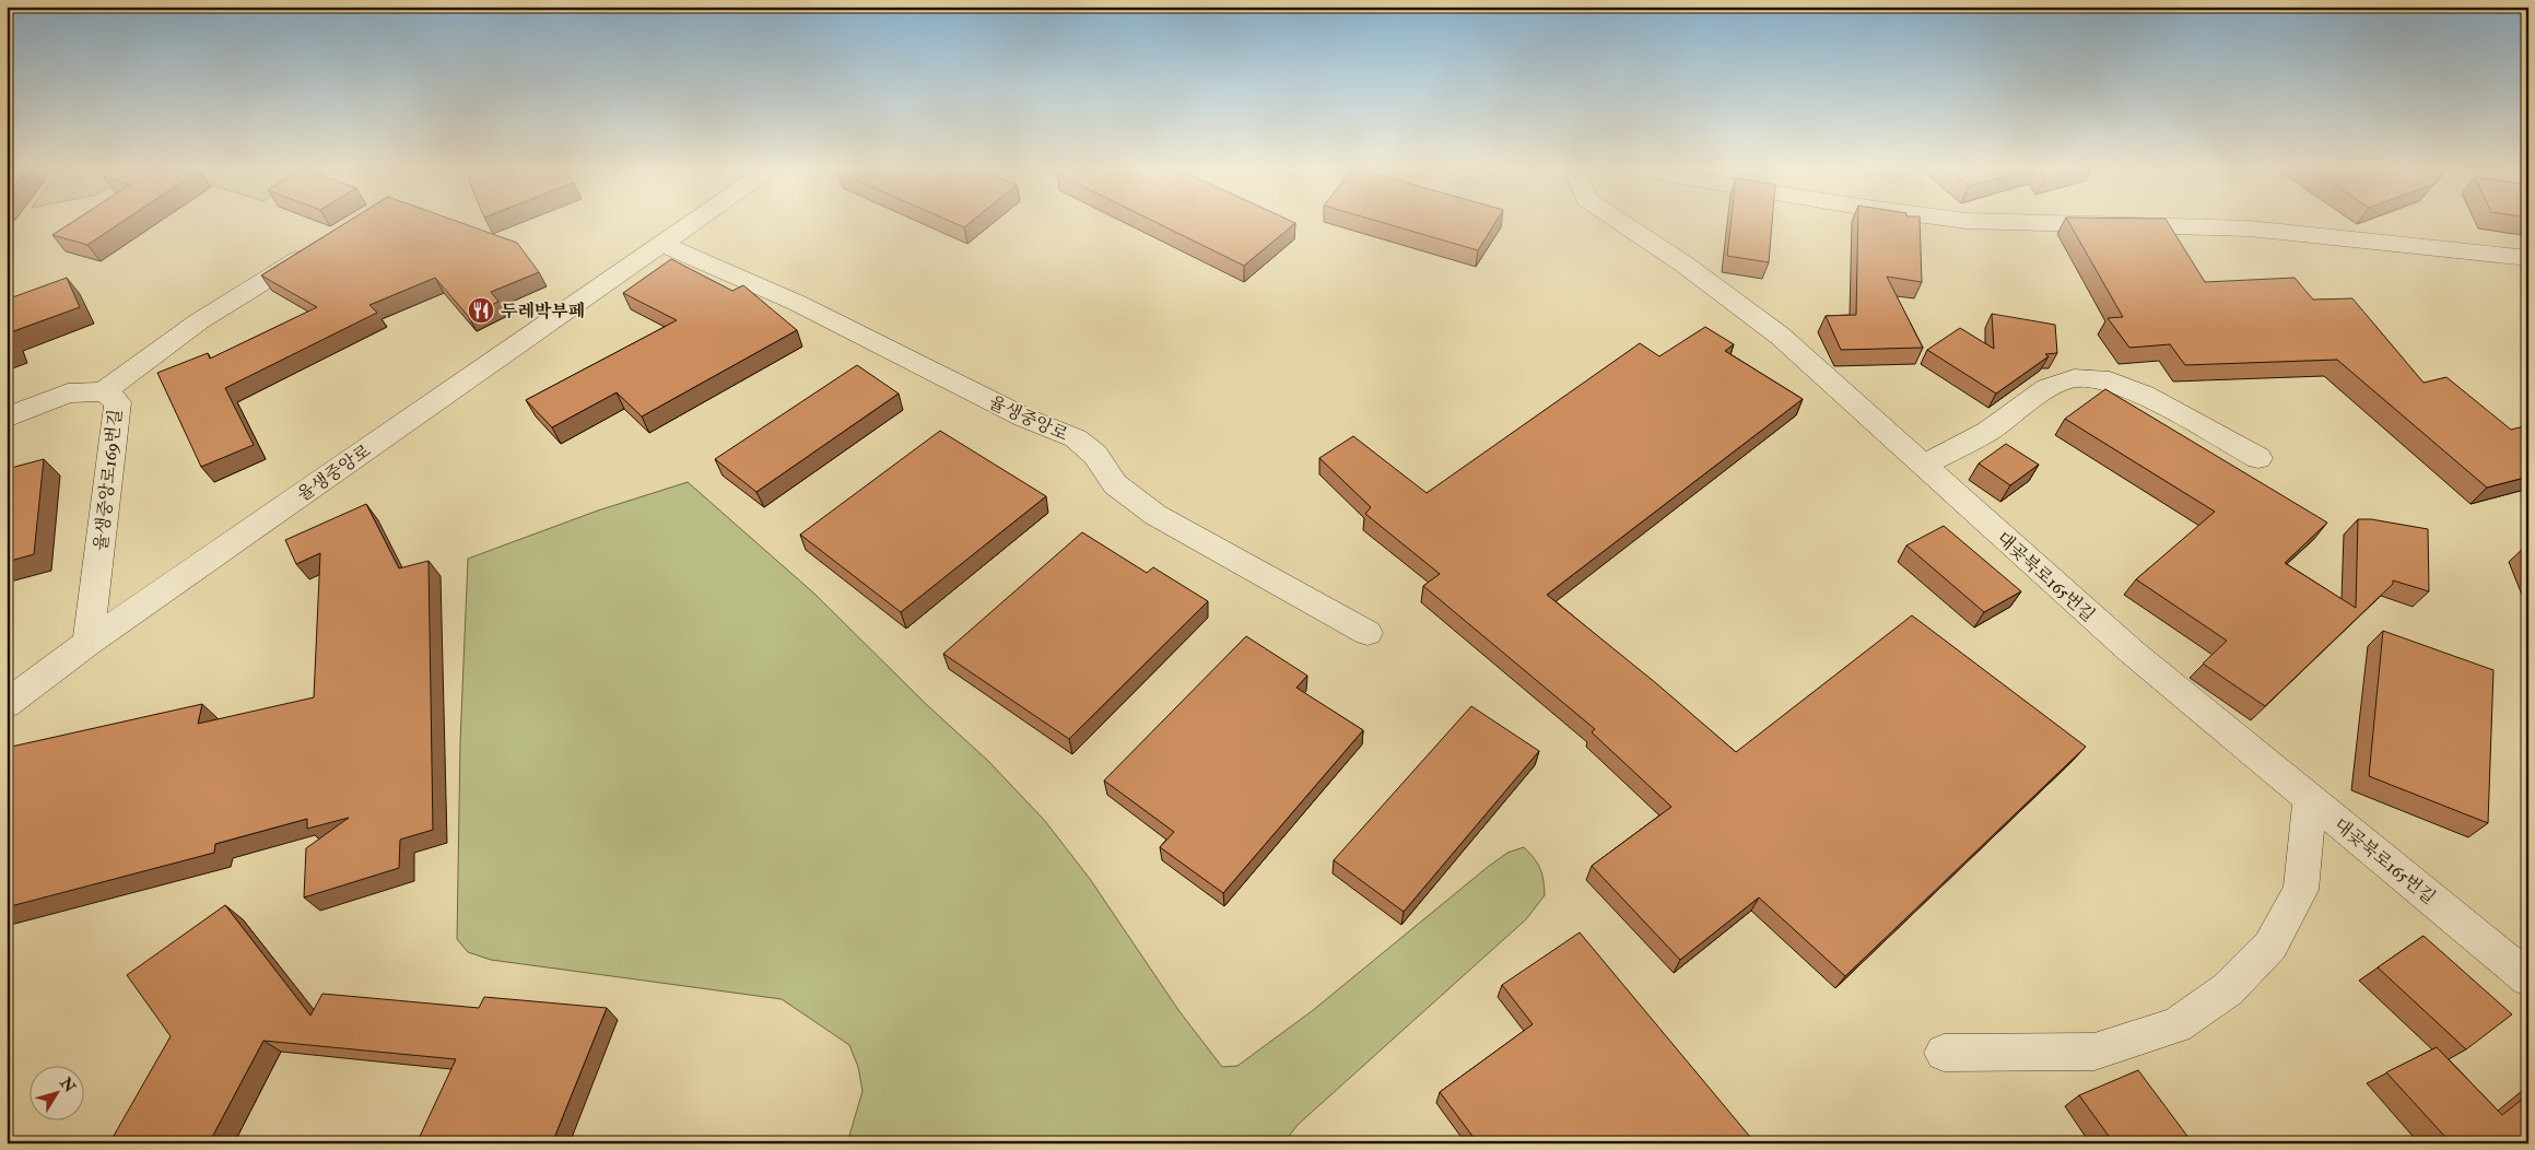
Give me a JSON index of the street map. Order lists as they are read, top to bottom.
{
  "streets": {
    "street": ["율생중앙로", "율생중앙로169번길", "대곶북로165번길"]
  },
  "crossings": [
    ["율생중앙로", "율생중앙로169번길"]
  ],
  "places": {
    "restaurant": ["두레박부페"]
  },
  "north": "top right"
}
